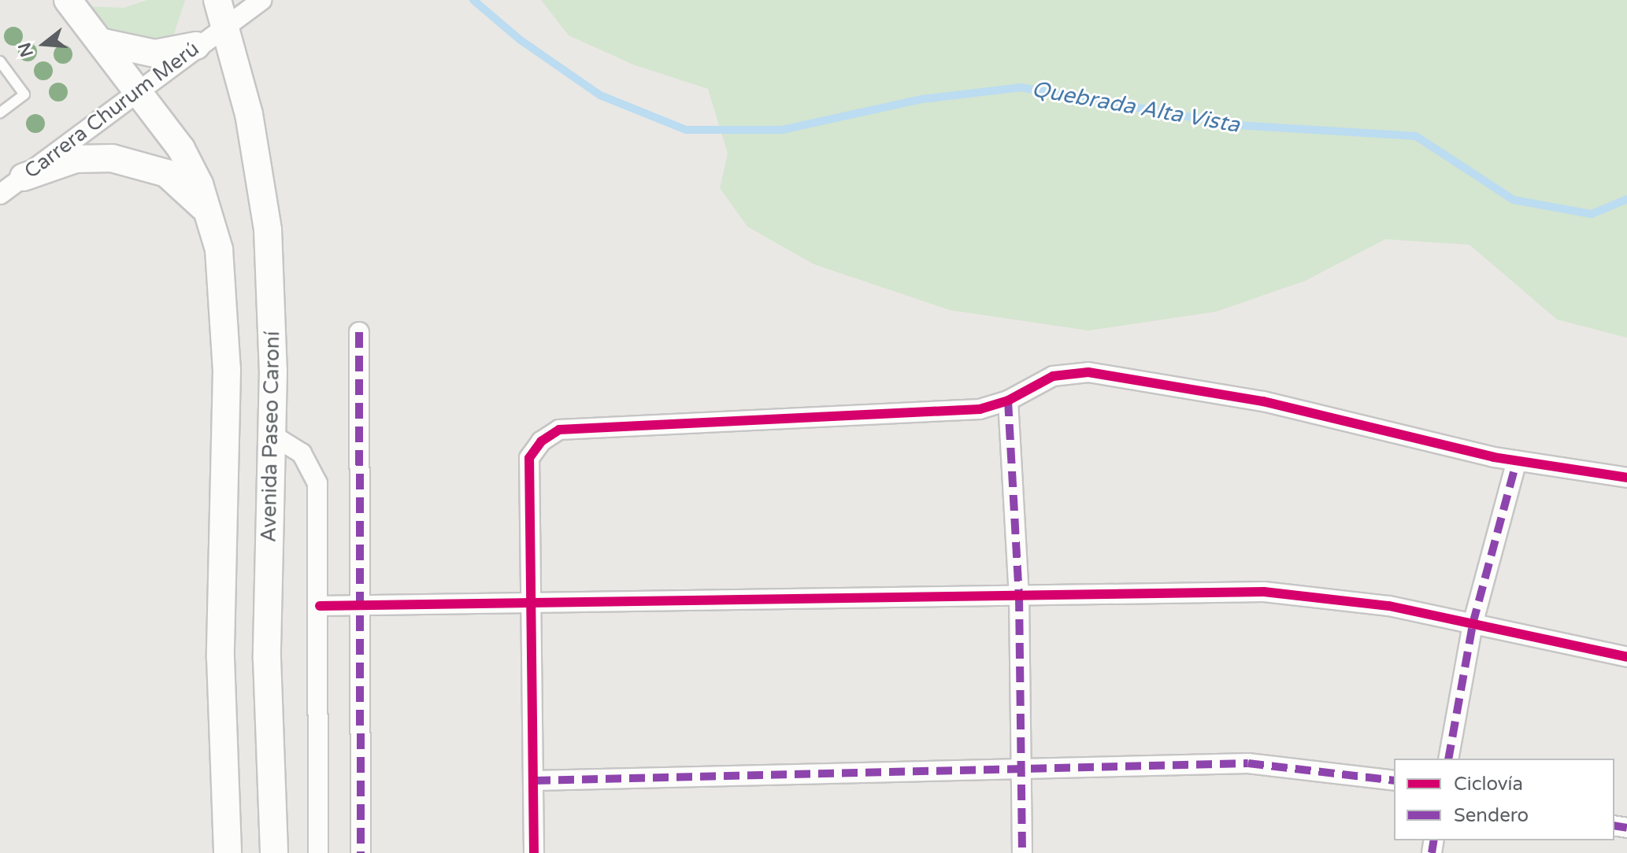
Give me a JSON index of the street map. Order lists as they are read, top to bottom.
{
  "streets": {
    "street": ["Carrera Churum Merú", "Avenida Paseo Caroní"]
  },
  "crossings": [
    ["Carrera Churum Merú", "Avenida Paseo Caroní"]
  ],
  "water": ["Quebrada Alta Vista"],
  "legend": ["Ciclovía", "Sendero"],
  "north": "left"
}
